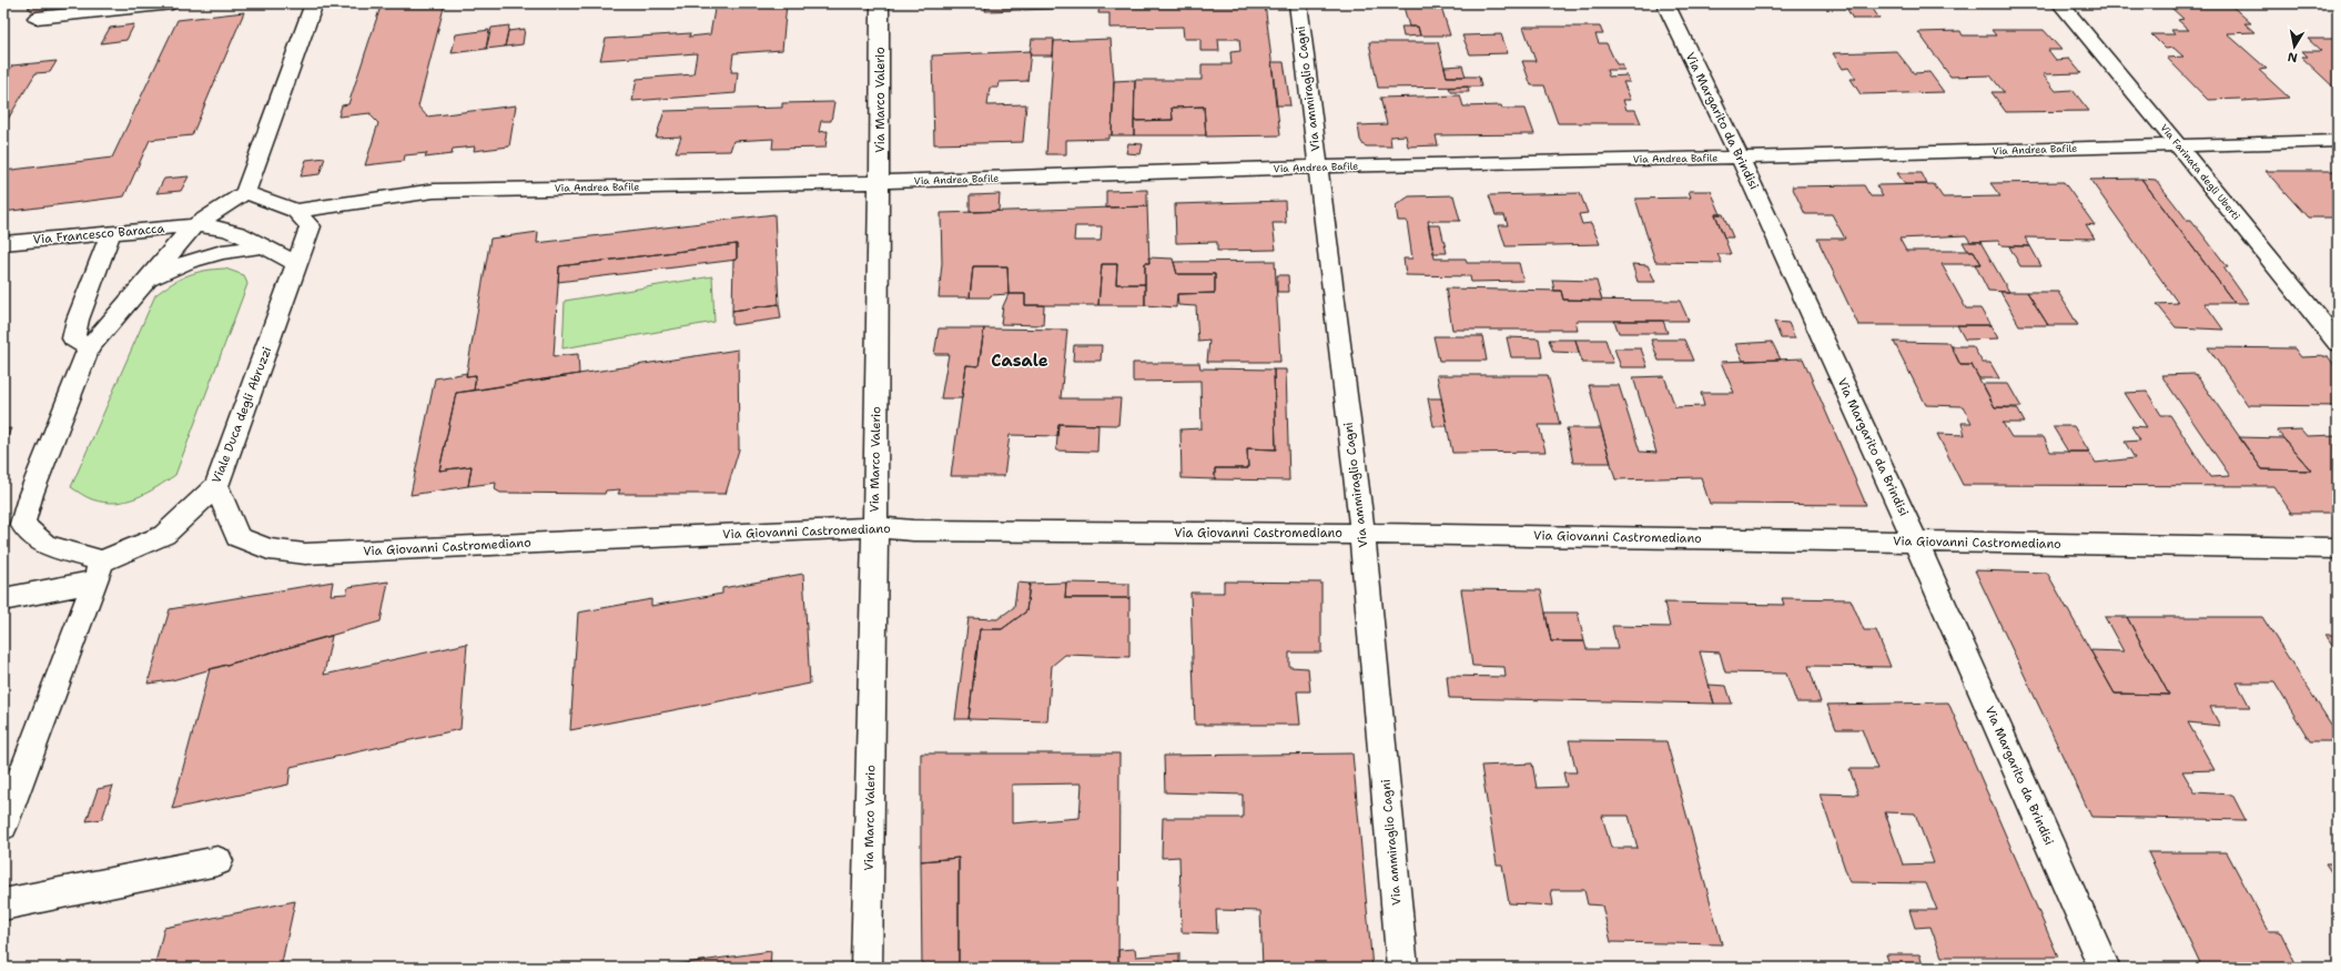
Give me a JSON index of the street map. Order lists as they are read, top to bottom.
{
  "streets": {
    "street": [
      "Via ammiraglio Cagni",
      "Via Marco Valerio",
      "Via Margarito da Brindisi",
      "Via Andrea Bafile",
      "Via Farinata degli Uberti",
      "Via Francesco Baracca",
      "Viale Duca degli Abruzzi",
      "Via Giovanni Castromediano"
    ]
  },
  "crossings": [
    ["Via ammiraglio Cagni", "Via Andrea Bafile"],
    ["Via ammiraglio Cagni", "Via Giovanni Castromediano"],
    ["Via Marco Valerio", "Via Andrea Bafile"],
    ["Via Marco Valerio", "Via Giovanni Castromediano"],
    ["Via Margarito da Brindisi", "Via Andrea Bafile"],
    ["Via Margarito da Brindisi", "Via Giovanni Castromediano"],
    ["Via Andrea Bafile", "Via Farinata degli Uberti"],
    ["Via Andrea Bafile", "Viale Duca degli Abruzzi"],
    ["Viale Duca degli Abruzzi", "Via Giovanni Castromediano"]
  ],
  "districts": ["Casale"],
  "north": "bottom"
}
